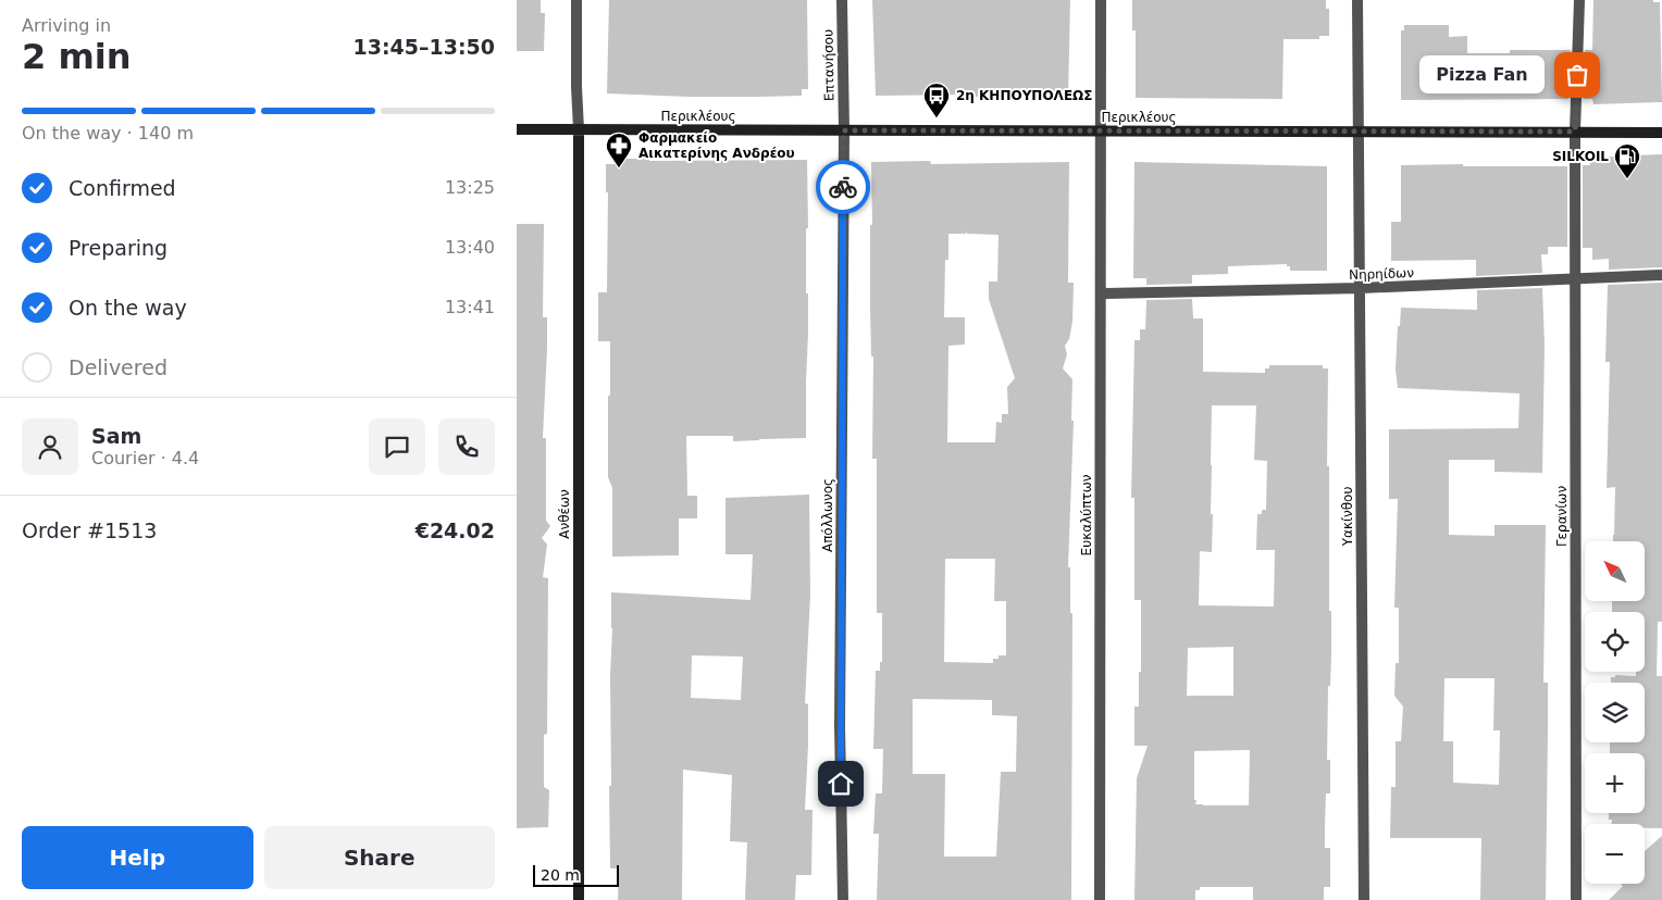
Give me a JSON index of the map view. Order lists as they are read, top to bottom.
{
  "streets": {
    "street": [
      "Επτανήσου",
      "Περικλέους",
      "Νηρηίδων",
      "Ανθέων",
      "Απόλλωνος",
      "Ευκαλύπτων",
      "Υακίνθου",
      "Γερανίων"
    ]
  },
  "crossings": [
    ["Επτανήσου", "Περικλέους"],
    ["Επτανήσου", "Απόλλωνος"],
    ["Περικλέους", "Ανθέων"],
    ["Περικλέους", "Απόλλωνος"],
    ["Περικλέους", "Ευκαλύπτων"],
    ["Περικλέους", "Υακίνθου"],
    ["Περικλέους", "Γερανίων"],
    ["Νηρηίδων", "Ευκαλύπτων"],
    ["Νηρηίδων", "Υακίνθου"],
    ["Νηρηίδων", "Γερανίων"]
  ],
  "places": {
    "other": ["Pizza Fan"],
    "bus stop": ["2η ΚΗΠΟΥΠΟΛΕΩΣ"],
    "pharmacy": ["Φαρμακείο Αικατερίνης Ανδρέου"],
    "fuel station": ["SILKOIL"]
  },
  "scale_bar": "20 m",
  "north": "top left",
  "page": {
    "heading": ["2 min", "Arriving in", "13:45–13:50"],
    "panel": [
      "Sam",
      "Courier · 4.4",
      "Order #1513",
      "€24.02"
    ],
    "bubble": "Pizza Fan",
    "bar": "On the way · 140 m",
    "list": [
      ["Confirmed", "13:25"],
      ["Preparing", "13:40"],
      ["On the way", "13:41"],
      "Delivered"
    ],
    "map_buttons": ["+", "−"],
    "buttons": ["Help", "Share"],
    "scale": "20 m"
  }
}
